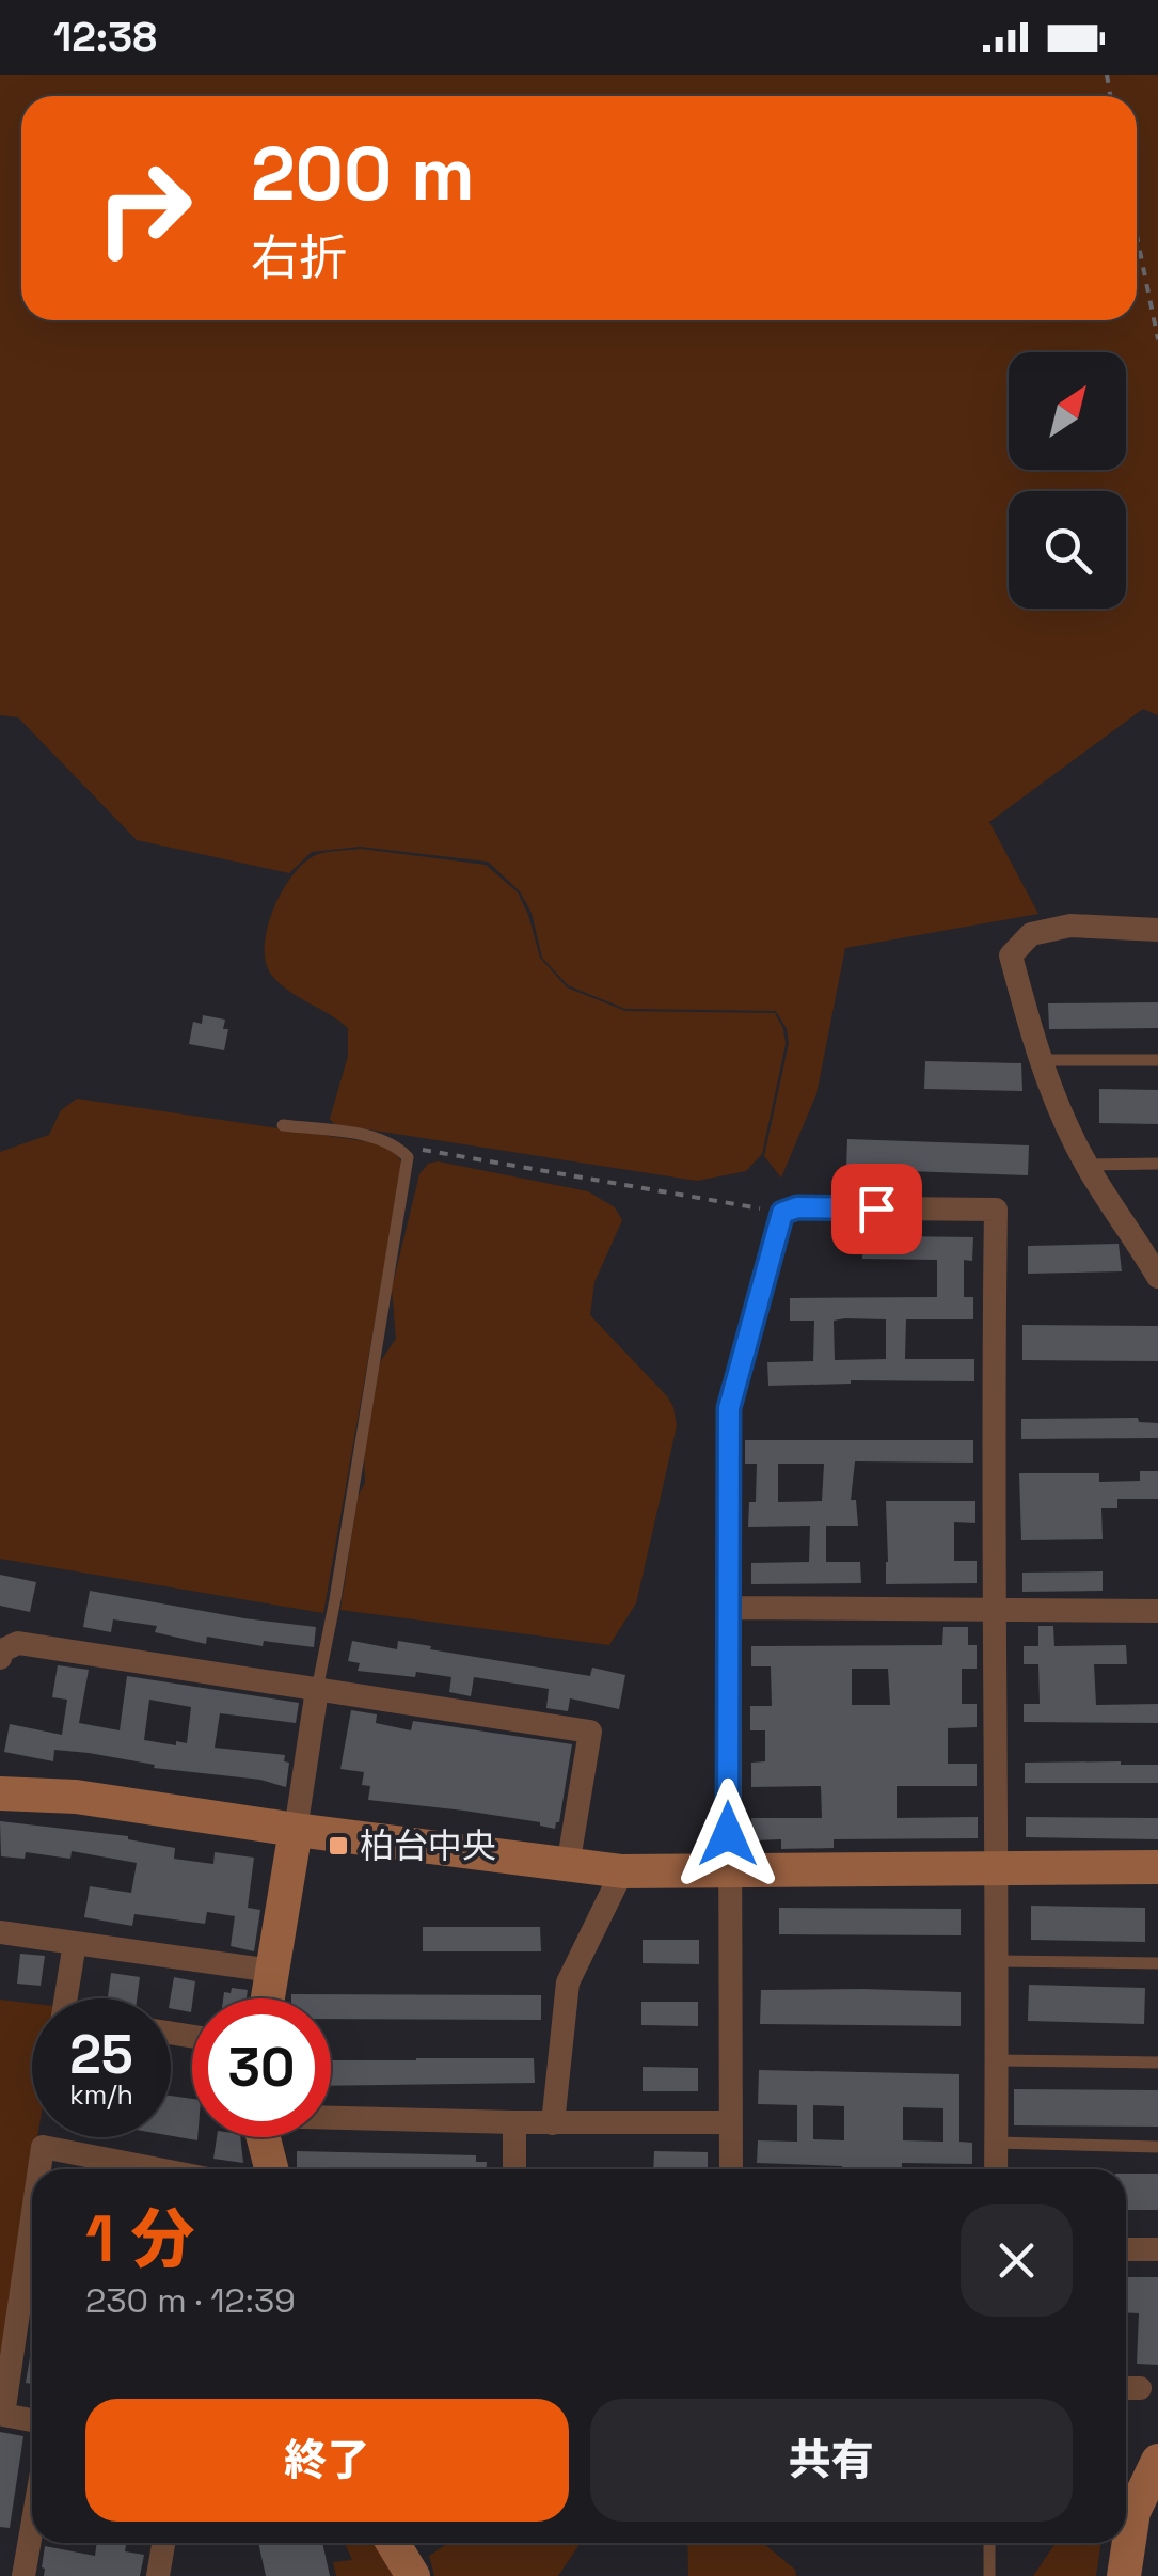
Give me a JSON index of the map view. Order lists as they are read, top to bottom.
{
  "places": {
    "transit": ["柏台中央"]
  },
  "north": "top right",
  "page": {
    "status": "12:38",
    "turn": ["200 m", "右折"],
    "speed": "25 km/h",
    "limit": "30",
    "heading": ["1 分", "230 m · 12:39"],
    "buttons": ["終了", "共有"]
  }
}
